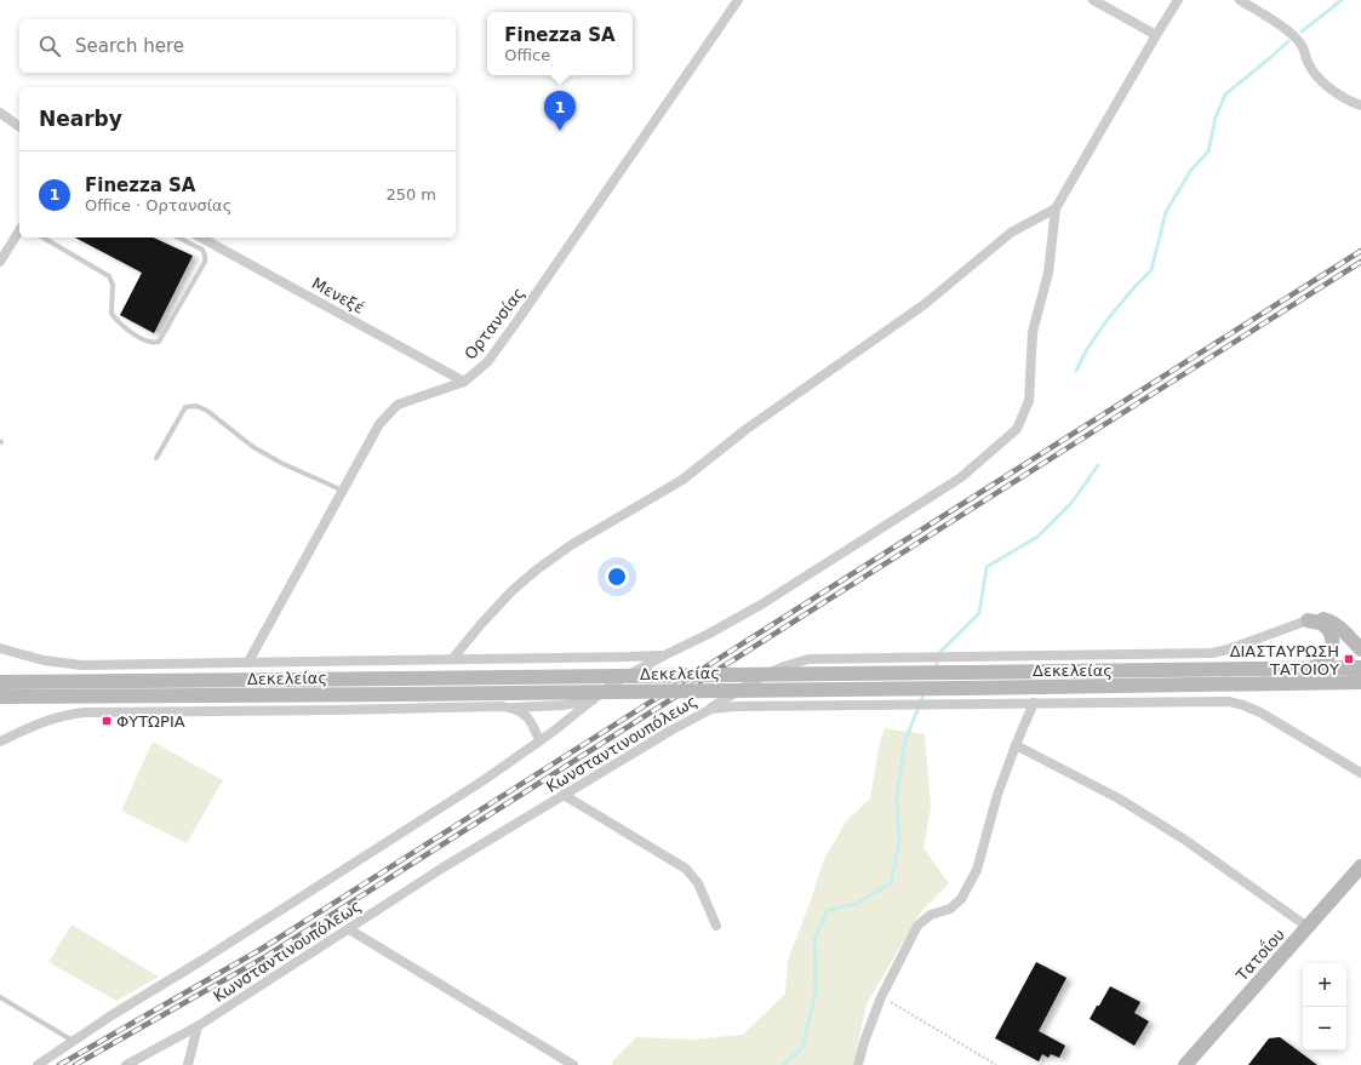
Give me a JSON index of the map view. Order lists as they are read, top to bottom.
{
  "streets": {
    "main road": ["Δεκελείας", "Τατοΐου"],
    "street": ["Μενεξέ", "Ορτανσίας", "Κωνσταντινουπόλεως"]
  },
  "crossings": [
    ["Μενεξέ", "Ορτανσίας"]
  ],
  "places": {
    "transit": ["ΔΙΑΣΤΑΥΡΩΣΗ ΤΑΤΟΙΟΥ", "ΦΥΤΩΡΙΑ"]
  },
  "page": {
    "popup": ["Finezza SA", "Office"],
    "search": "Search here",
    "heading": "Nearby",
    "pins": "1",
    "list": [
      {
        "mark": "1",
        "name": "Finezza SA",
        "note": "Office · Ορτανσίας",
        "value": "250 m"
      }
    ],
    "map_buttons": ["+", "−"]
  }
}
